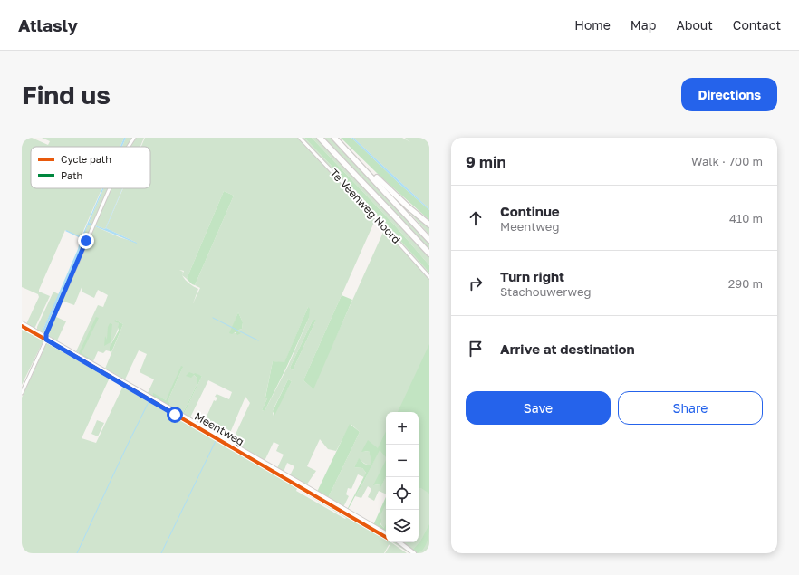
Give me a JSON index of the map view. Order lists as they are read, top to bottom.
{
  "streets": {
    "street": ["Te Veenweg Noord", "Meentweg"]
  },
  "legend": ["Cycle path", "Path"],
  "page": {
    "header": "Atlasly",
    "nav": [
      "Home",
      "Map",
      "About",
      "Contact"
    ],
    "buttons": [
      "Directions",
      ["Save", "Share"]
    ],
    "title": "Find us",
    "heading": ["9 min", "Walk · 700 m"],
    "list": [
      ["Continue", "Meentweg", "410 m"],
      ["Turn right", "Stachouwerweg", "290 m"],
      "Arrive at destination"
    ],
    "map_buttons": ["+", "−"]
  }
}
